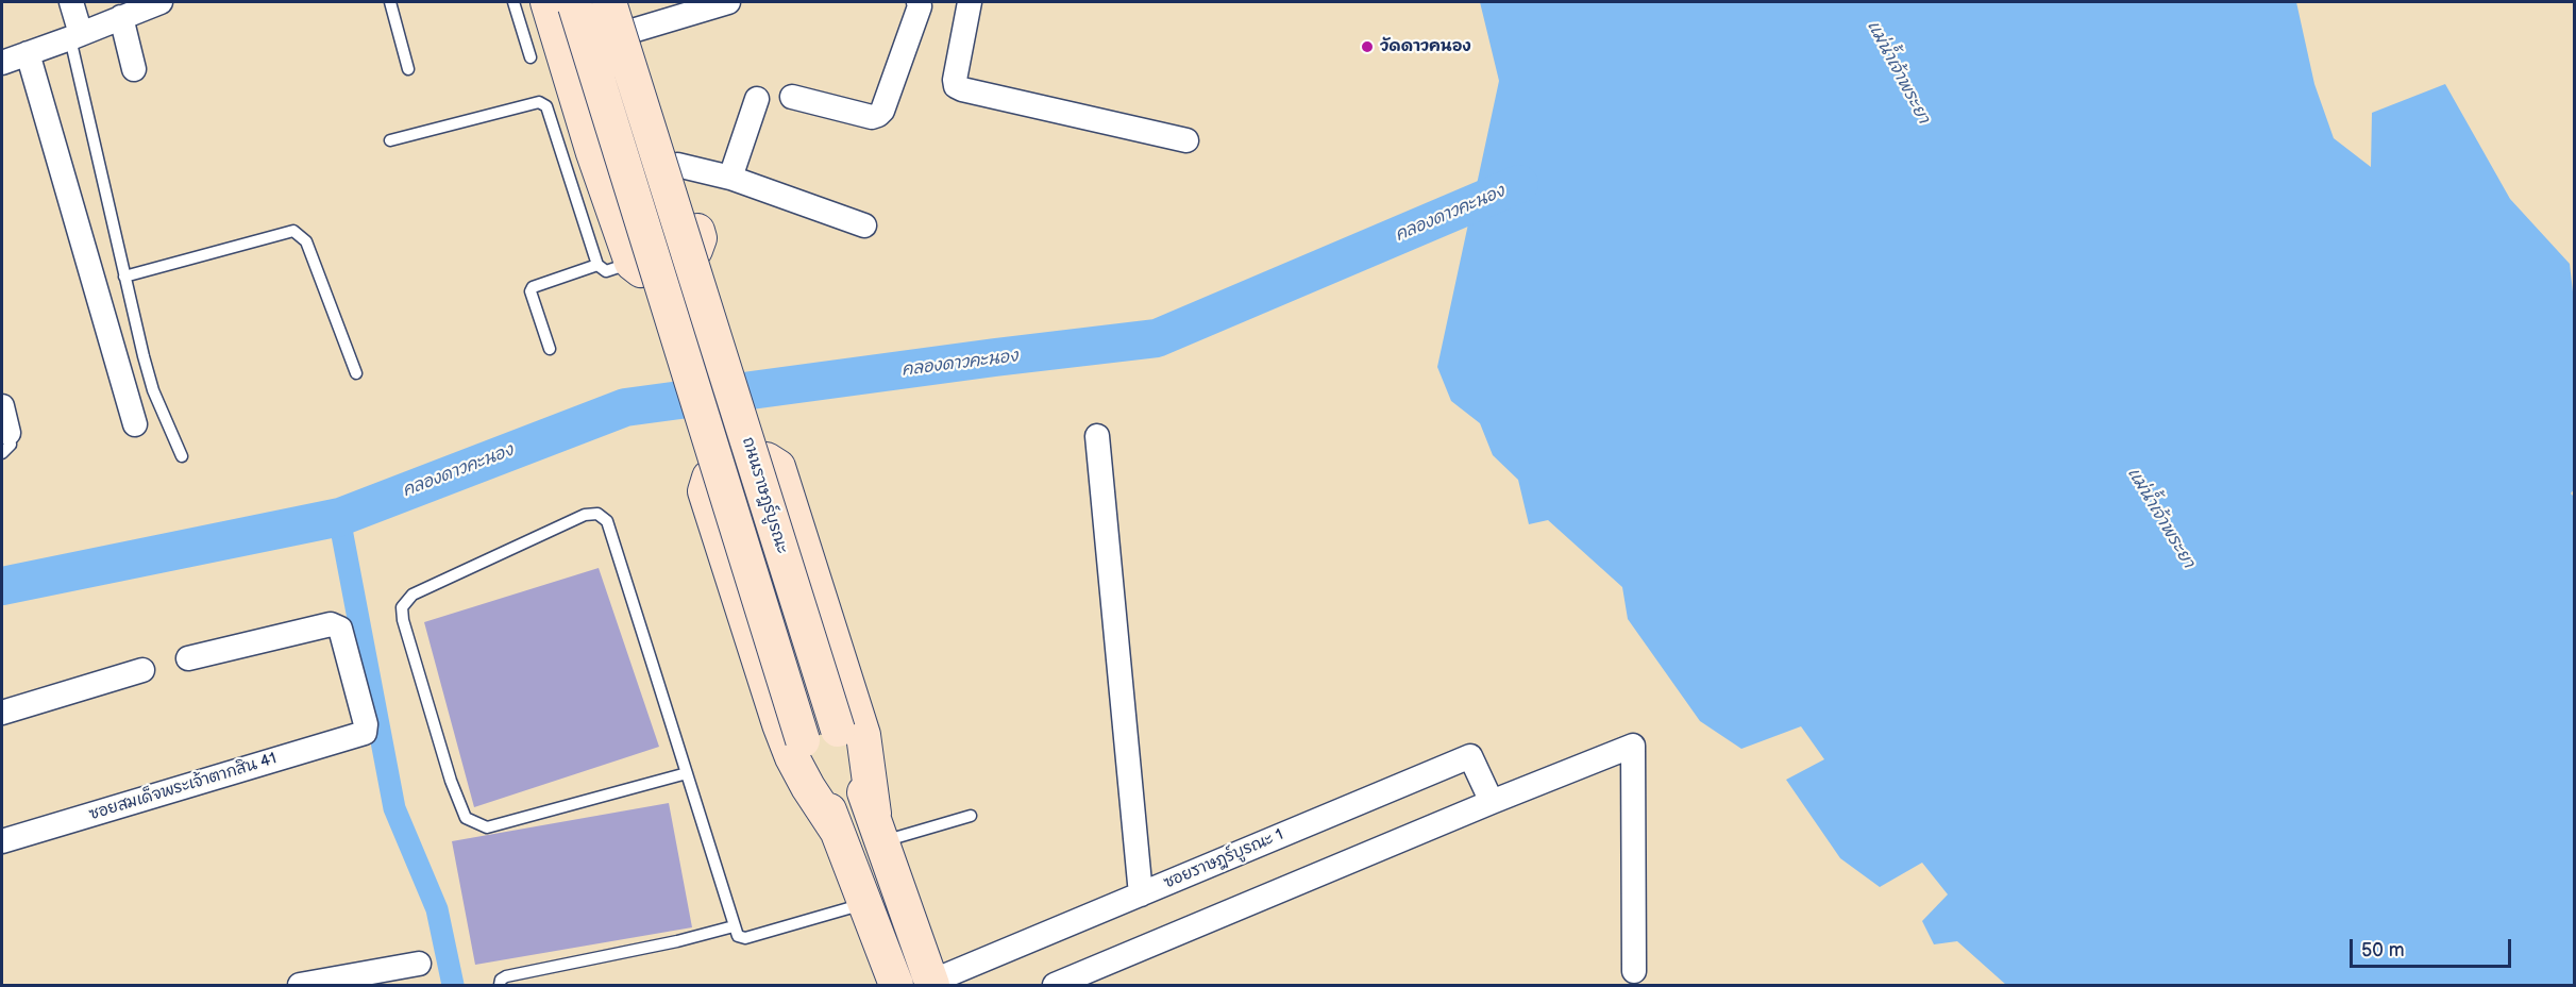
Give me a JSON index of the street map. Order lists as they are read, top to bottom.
{
  "streets": {
    "main road": ["ถนนราษฎร์บูรณะ"],
    "street": ["ซอยสมเด็จพระเจ้าตากสิน 41", "ซอยราษฎร์บูรณะ 1"]
  },
  "crossings": [
    ["ถนนราษฎร์บูรณะ", "ซอยราษฎร์บูรณะ 1"]
  ],
  "water": ["แม่น้ำเจ้าพระยา", "คลองดาวคะนอง"],
  "places": ["วัดดาวคนอง"],
  "scale_bar": "50 m"
}
